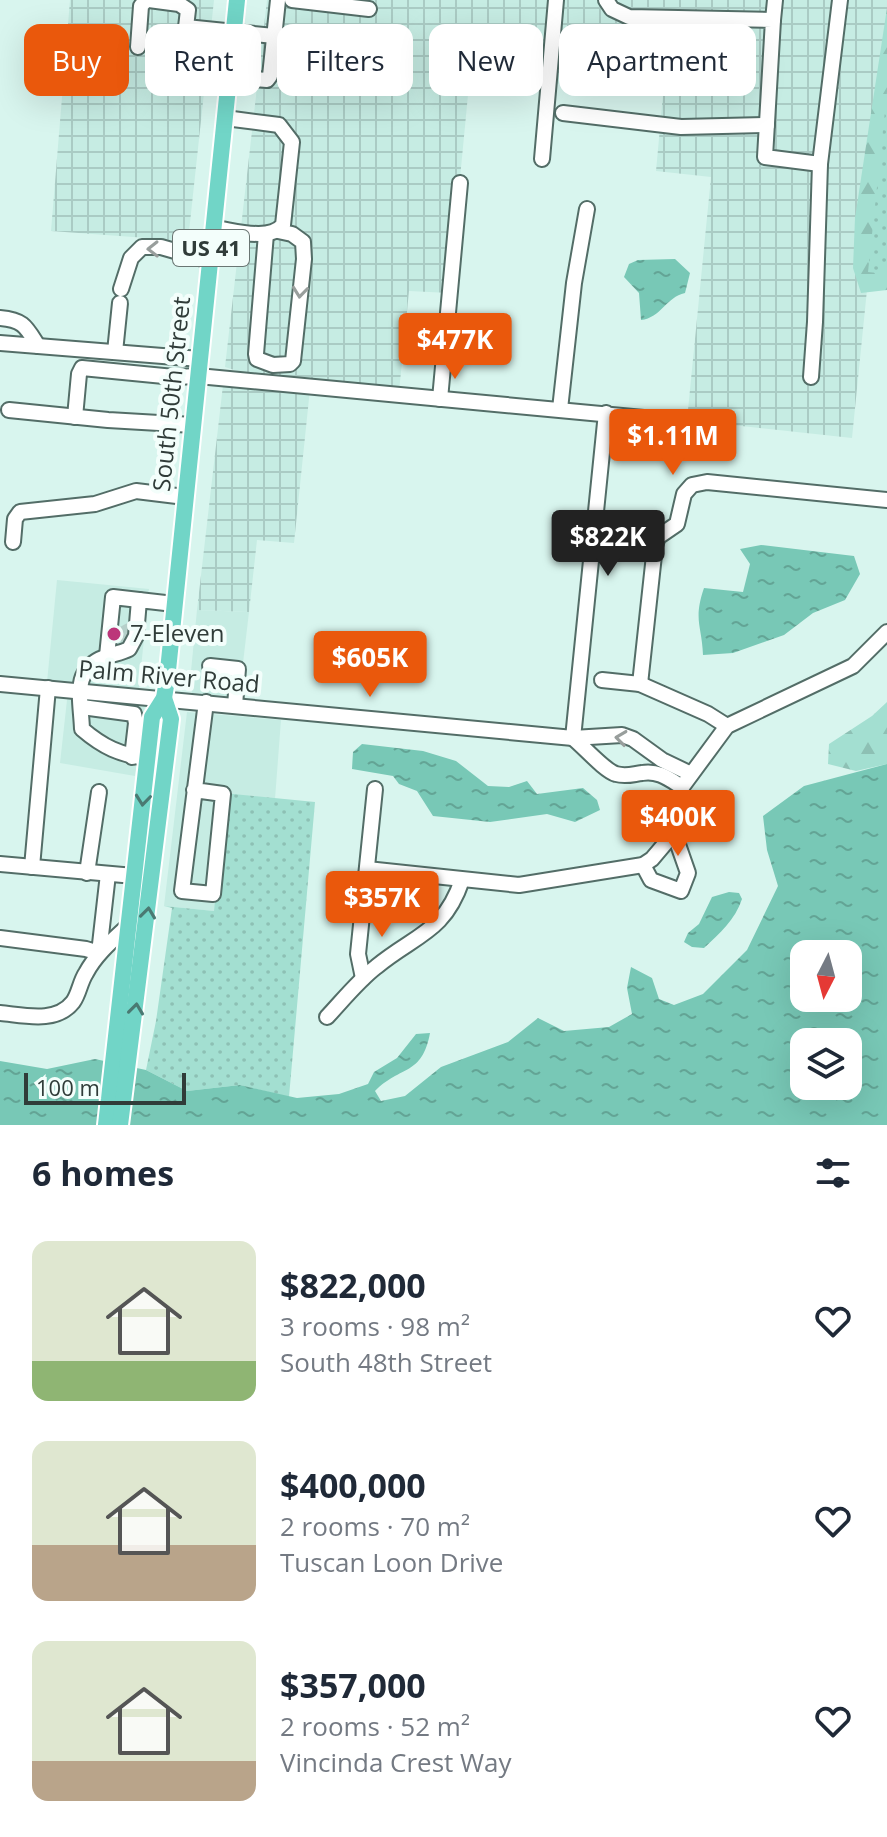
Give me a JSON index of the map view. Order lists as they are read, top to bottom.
{
  "streets": {
    "main road": ["US 41", "South 50th Street"],
    "street": ["Palm River Road"]
  },
  "crossings": [
    ["South 50th Street", "Palm River Road"]
  ],
  "places": ["7-Eleven"],
  "scale_bar": "100 m",
  "north": "bottom",
  "page": {
    "chip": [
      "Buy",
      "Rent",
      "Filters",
      "New",
      "Apartment"
    ],
    "price": [
      "$477K",
      "$1.11M",
      "$822K",
      "$605K",
      "$400K",
      "$357K"
    ],
    "scale": "100 m",
    "heading": "6 homes",
    "list": [
      {
        "name": "$822,000",
        "note": "3 rooms · 98 m² · South 48th Street"
      },
      {
        "name": "$400,000",
        "note": "2 rooms · 70 m² · Tuscan Loon Drive"
      },
      {
        "name": "$357,000",
        "note": "2 rooms · 52 m² · Vincinda Crest Way"
      }
    ]
  }
}
